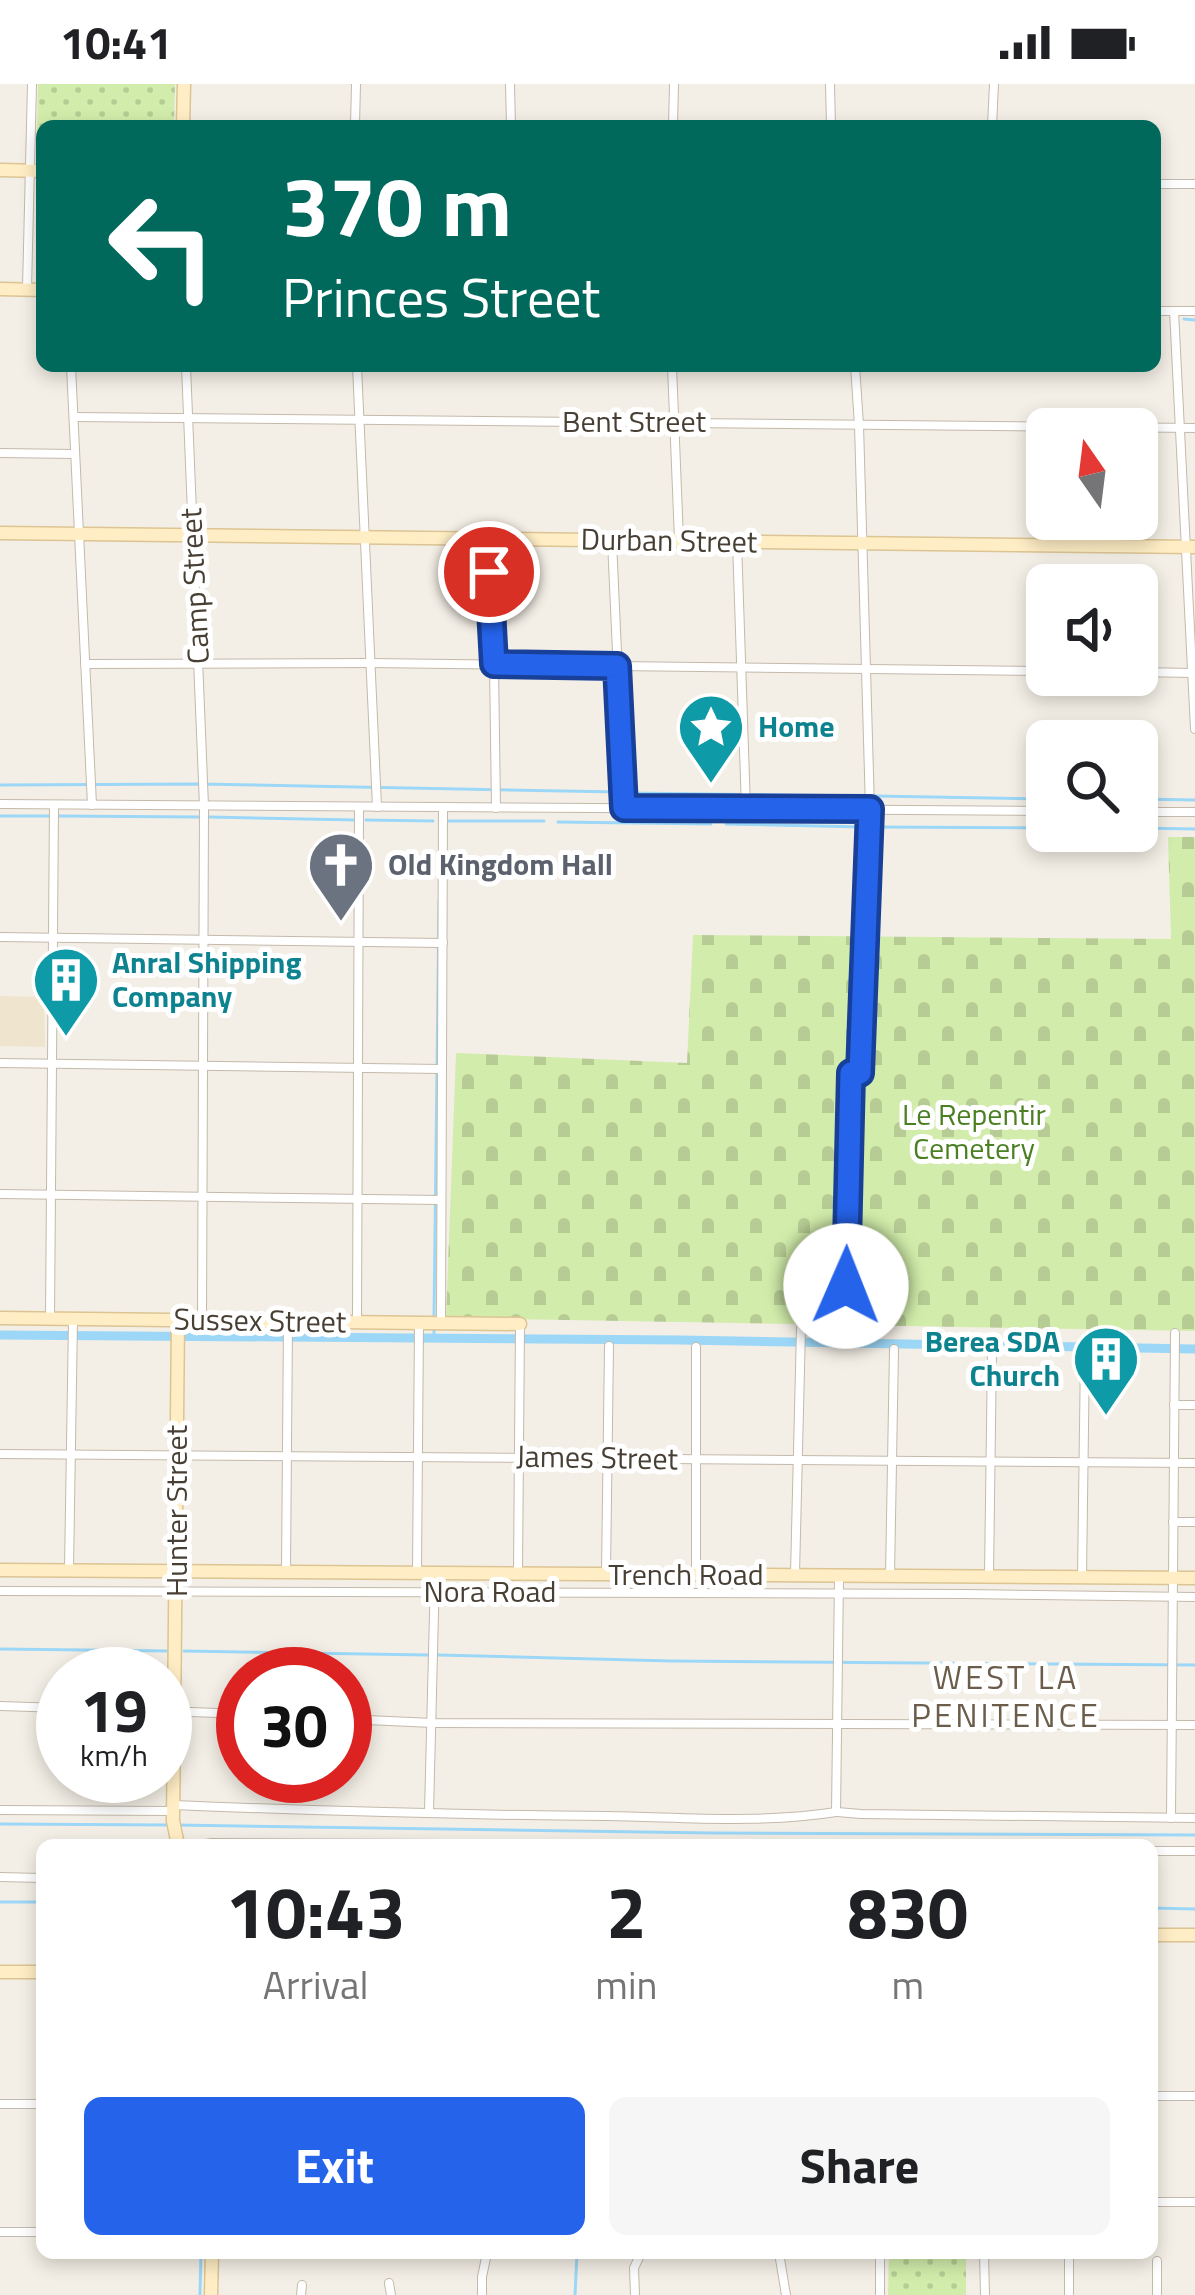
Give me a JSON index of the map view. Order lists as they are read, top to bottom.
{
  "streets": {
    "street": [
      "Bent Street",
      "Durban Street",
      "Camp Street",
      "Sussex Street",
      "James Street",
      "Hunter Street",
      "Trench Road",
      "Nora Road"
    ]
  },
  "crossings": [
    ["Bent Street", "Camp Street"],
    ["Durban Street", "Camp Street"],
    ["Camp Street", "Sussex Street"],
    ["Sussex Street", "Hunter Street"],
    ["James Street", "Hunter Street"],
    ["Hunter Street", "Trench Road"],
    ["Hunter Street", "Nora Road"]
  ],
  "districts": ["WEST LA PENITENCE"],
  "parks": ["Le Repentir Cemetery"],
  "places": {
    "place": ["Home"],
    "church": ["Old Kingdom Hall"],
    "building": ["Anral Shipping Company", "Berea SDA Church"]
  },
  "north": "top",
  "page": {
    "status": "10:41",
    "turn": ["370 m", "Princes Street"],
    "speed": "19 km/h",
    "limit": "30",
    "eta": [
      "10:43",
      "Arrival",
      "2",
      "min",
      "830",
      "m"
    ],
    "buttons": ["Exit", "Share"]
  }
}
